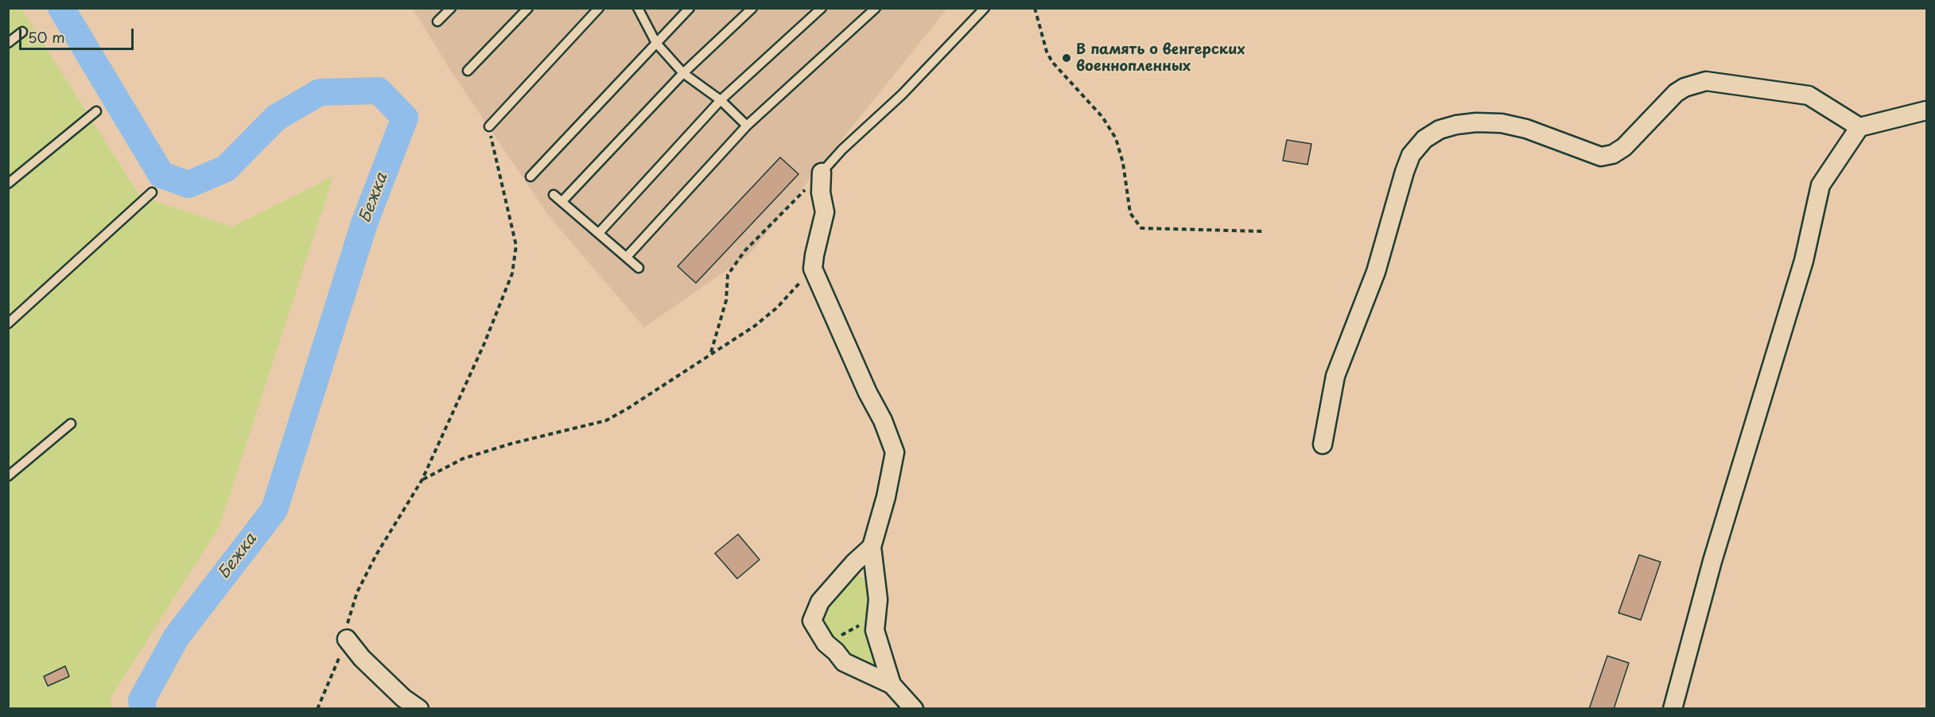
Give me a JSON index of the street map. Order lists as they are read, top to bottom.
{
  "water": ["Бежка"],
  "places": ["В память о венгерских военнопленных"],
  "scale_bar": "50 m"
}
